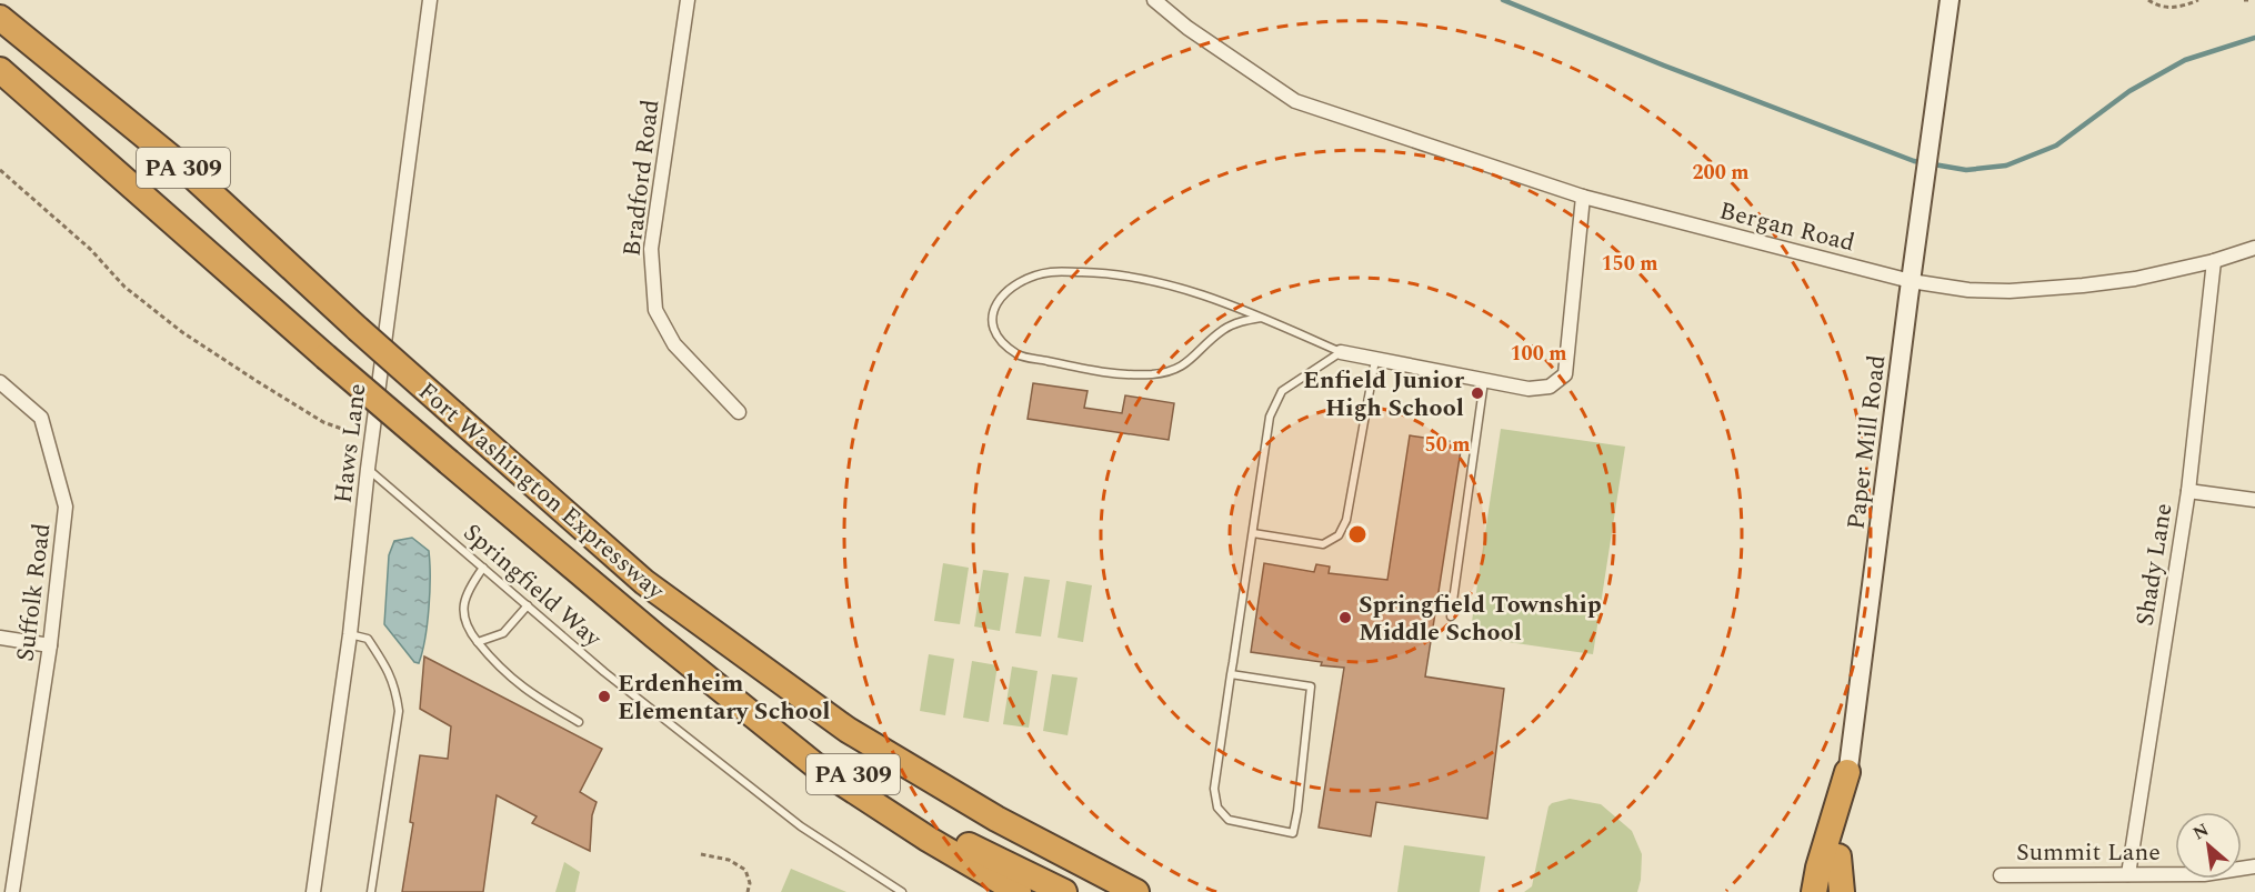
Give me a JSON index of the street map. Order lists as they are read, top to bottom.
{
  "streets": {
    "highway": ["PA 309", "Fort Washington Expressway"],
    "main road": ["Paper Mill Road"],
    "street": [
      "Bradford Road",
      "Bergan Road",
      "Haws Lane",
      "Shady Lane",
      "Suffolk Road",
      "Summit Lane"
    ],
    "lane": ["Springfield Way"]
  },
  "crossings": [
    ["Bergan Road", "Paper Mill Road"],
    ["Bergan Road", "Shady Lane"],
    ["Haws Lane", "Springfield Way"],
    ["Shady Lane", "Summit Lane"]
  ],
  "places": ["Enfield Junior High School", "Springfield Township Middle School", "Erdenheim Elementary School"],
  "north": "top left",
  "rings": [
    "200 m",
    "150 m",
    "100 m",
    "50 m"
  ]
}
